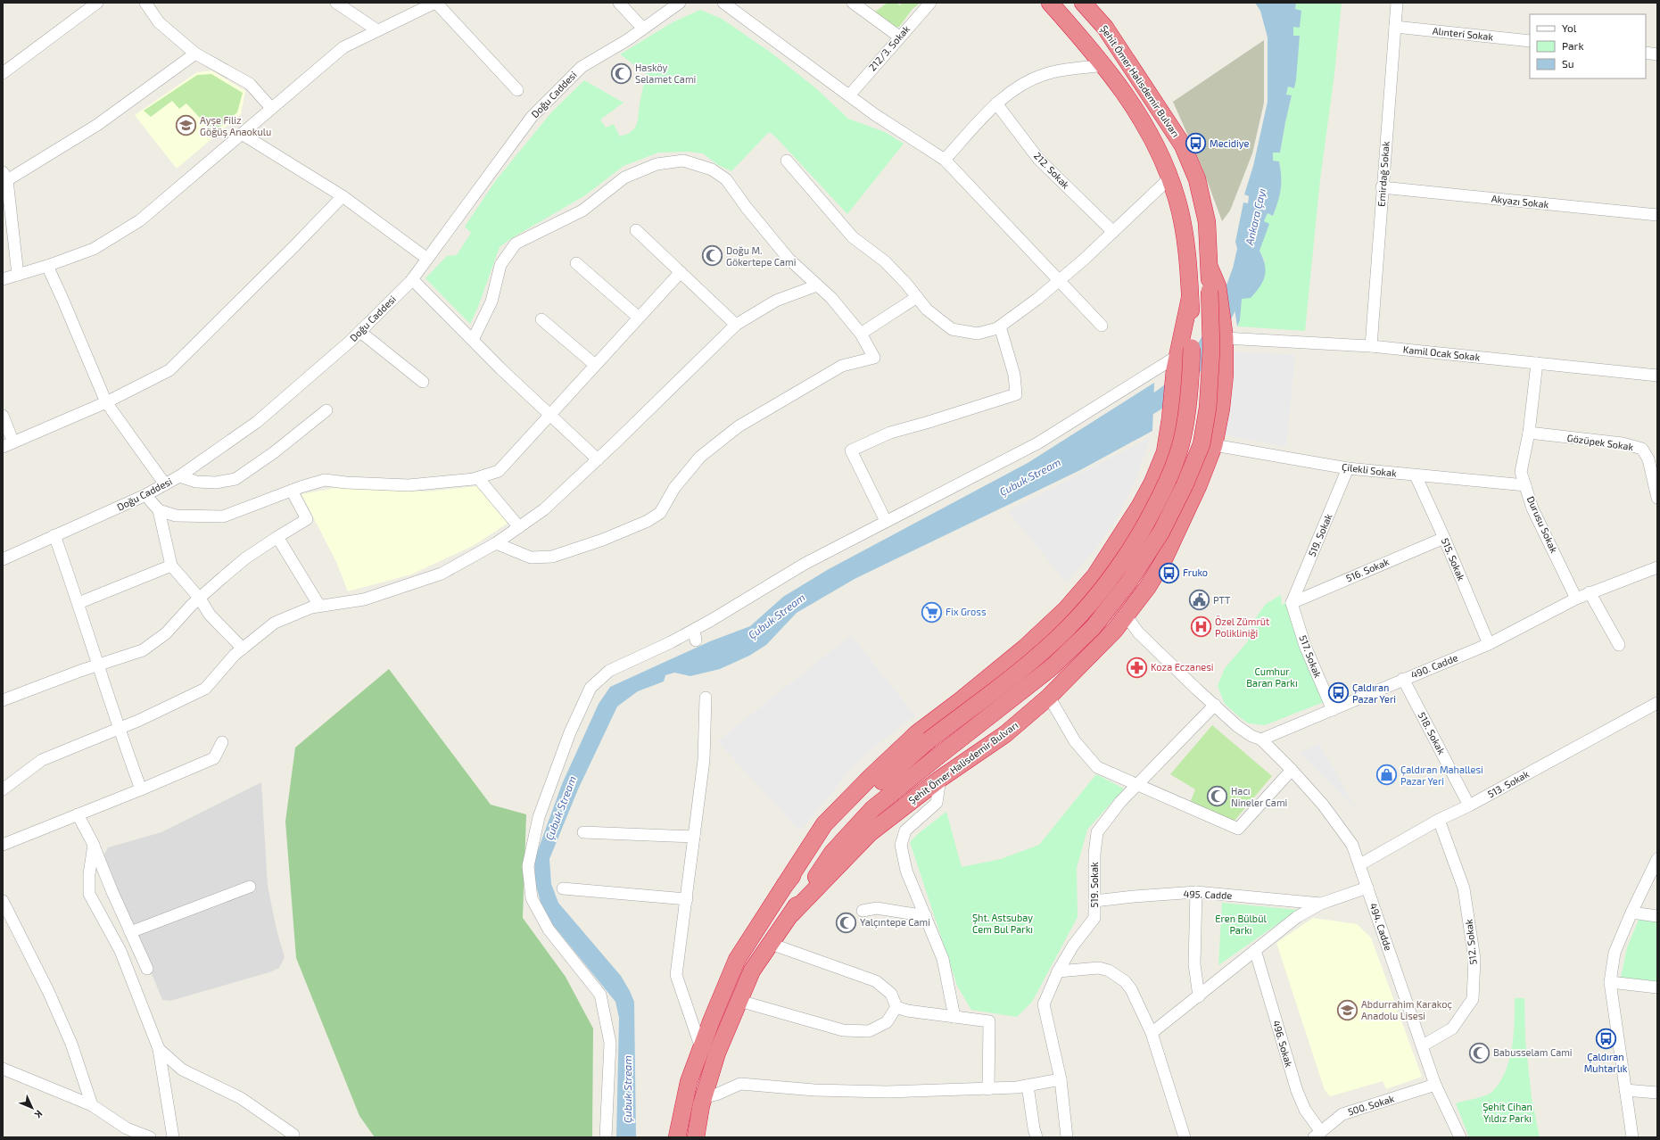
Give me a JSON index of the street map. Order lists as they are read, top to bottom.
{
  "streets": {
    "highway": ["Şehit Ömer Halisdemir Bulvarı"],
    "street": [
      "Alınteri Sokak",
      "212/3. Sokak",
      "Doğu Caddesi",
      "212. Sokak",
      "Emirdağ Sokak",
      "Akyazı Sokak",
      "Kamil Ocak Sokak",
      "Gözüpek Sokak",
      "Çilekli Sokak",
      "Durusu Sokak",
      "519. Sokak",
      "515. Sokak",
      "516. Sokak",
      "517. Sokak",
      "490. Cadde",
      "518. Sokak",
      "513. Sokak",
      "495. Cadde",
      "494. Cadde",
      "512. Sokak",
      "496. Sokak",
      "500. Sokak"
    ]
  },
  "crossings": [
    ["Alınteri Sokak", "Emirdağ Sokak"],
    ["Şehit Ömer Halisdemir Bulvarı", "Kamil Ocak Sokak"],
    ["Şehit Ömer Halisdemir Bulvarı", "Çilekli Sokak"],
    ["Emirdağ Sokak", "Akyazı Sokak"],
    ["Emirdağ Sokak", "Kamil Ocak Sokak"],
    ["Kamil Ocak Sokak", "Durusu Sokak"],
    ["Gözüpek Sokak", "Durusu Sokak"],
    ["Çilekli Sokak", "Durusu Sokak"],
    ["Çilekli Sokak", "519. Sokak"],
    ["Çilekli Sokak", "515. Sokak"],
    ["Durusu Sokak", "490. Cadde"],
    ["519. Sokak", "516. Sokak"],
    ["519. Sokak", "517. Sokak"],
    ["519. Sokak", "495. Cadde"],
    ["515. Sokak", "516. Sokak"],
    ["515. Sokak", "490. Cadde"],
    ["516. Sokak", "517. Sokak"],
    ["517. Sokak", "490. Cadde"],
    ["490. Cadde", "518. Sokak"],
    ["490. Cadde", "494. Cadde"],
    ["518. Sokak", "513. Sokak"],
    ["513. Sokak", "494. Cadde"],
    ["513. Sokak", "512. Sokak"],
    ["494. Cadde", "512. Sokak"],
    ["494. Cadde", "500. Sokak"],
    ["496. Sokak", "500. Sokak"]
  ],
  "water": ["Ankara Çayı", "Çubuk Stream"],
  "parks": [
    "Cumhur Baran Parkı",
    "Şht. Astsubay Cem Bul Parkı",
    "Eren Bülbül Parkı",
    "Şehit Cihan Yıldız Parkı"
  ],
  "places": {
    "mosque": [
      "Hasköy Selamet Cami",
      "Doğu M. Gökertepe Cami",
      "Hacı Nineler Cami",
      "Yalçıntepe Cami",
      "Babusselam Cami"
    ],
    "school or university": ["Ayşe Filiz Göğüş Anaokulu", "Abdurrahim Karakoç Anadolu Lisesi"],
    "bus stop": [
      "Mecidiye",
      "Fruko",
      "Çaldıran Pazar Yeri",
      "Çaldıran Muhtarlık"
    ],
    "public building": ["PTT"],
    "supermarket": ["Fix Gross"],
    "hospital": ["Özel Zümrüt Polikliniği"],
    "pharmacy": ["Koza Eczanesi"],
    "shop": ["Çaldıran Mahallesi Pazar Yeri"]
  },
  "legend": ["Yol", "Park", "Su"],
  "north": "bottom right"
}
